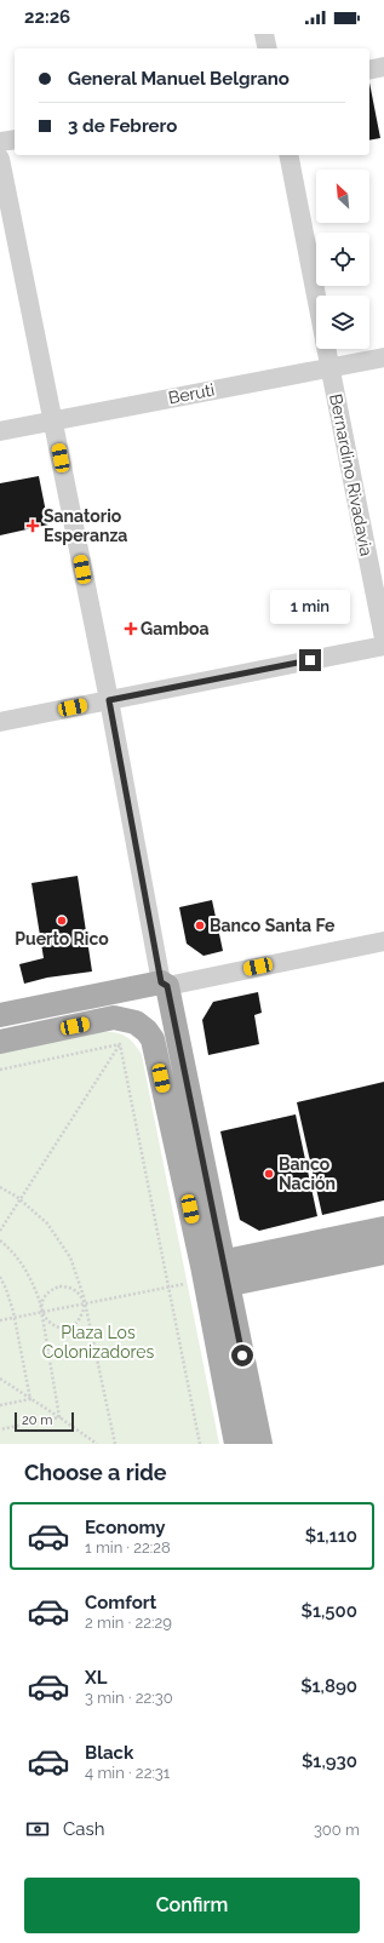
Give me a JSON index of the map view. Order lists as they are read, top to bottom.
{
  "streets": {
    "street": ["Beruti", "Bernardino Rivadavia"]
  },
  "crossings": [
    ["Beruti", "Bernardino Rivadavia"]
  ],
  "parks": ["Plaza Los Colonizadores"],
  "places": {
    "health": ["Sanatorio Esperanza", "Gamboa"],
    "other": ["Puerto Rico", "Banco Santa Fe", "Banco Nación"]
  },
  "scale_bar": "20 m",
  "north": "top left",
  "page": {
    "status": "22:26",
    "banner": ["General Manuel Belgrano", "3 de Febrero"],
    "bubble": "1 min",
    "scale": "20 m",
    "heading": "Choose a ride",
    "list": [
      {
        "name": "Economy",
        "note": "1 min · 22:28",
        "value": "$1,110"
      },
      {
        "name": "Comfort",
        "note": "2 min · 22:29",
        "value": "$1,500"
      },
      {
        "name": "XL",
        "note": "3 min · 22:30",
        "value": "$1,890"
      },
      {
        "name": "Black",
        "note": "4 min · 22:31",
        "value": "$1,930"
      }
    ],
    "pay": ["Cash", "300 m"],
    "buttons": "Confirm"
  }
}
